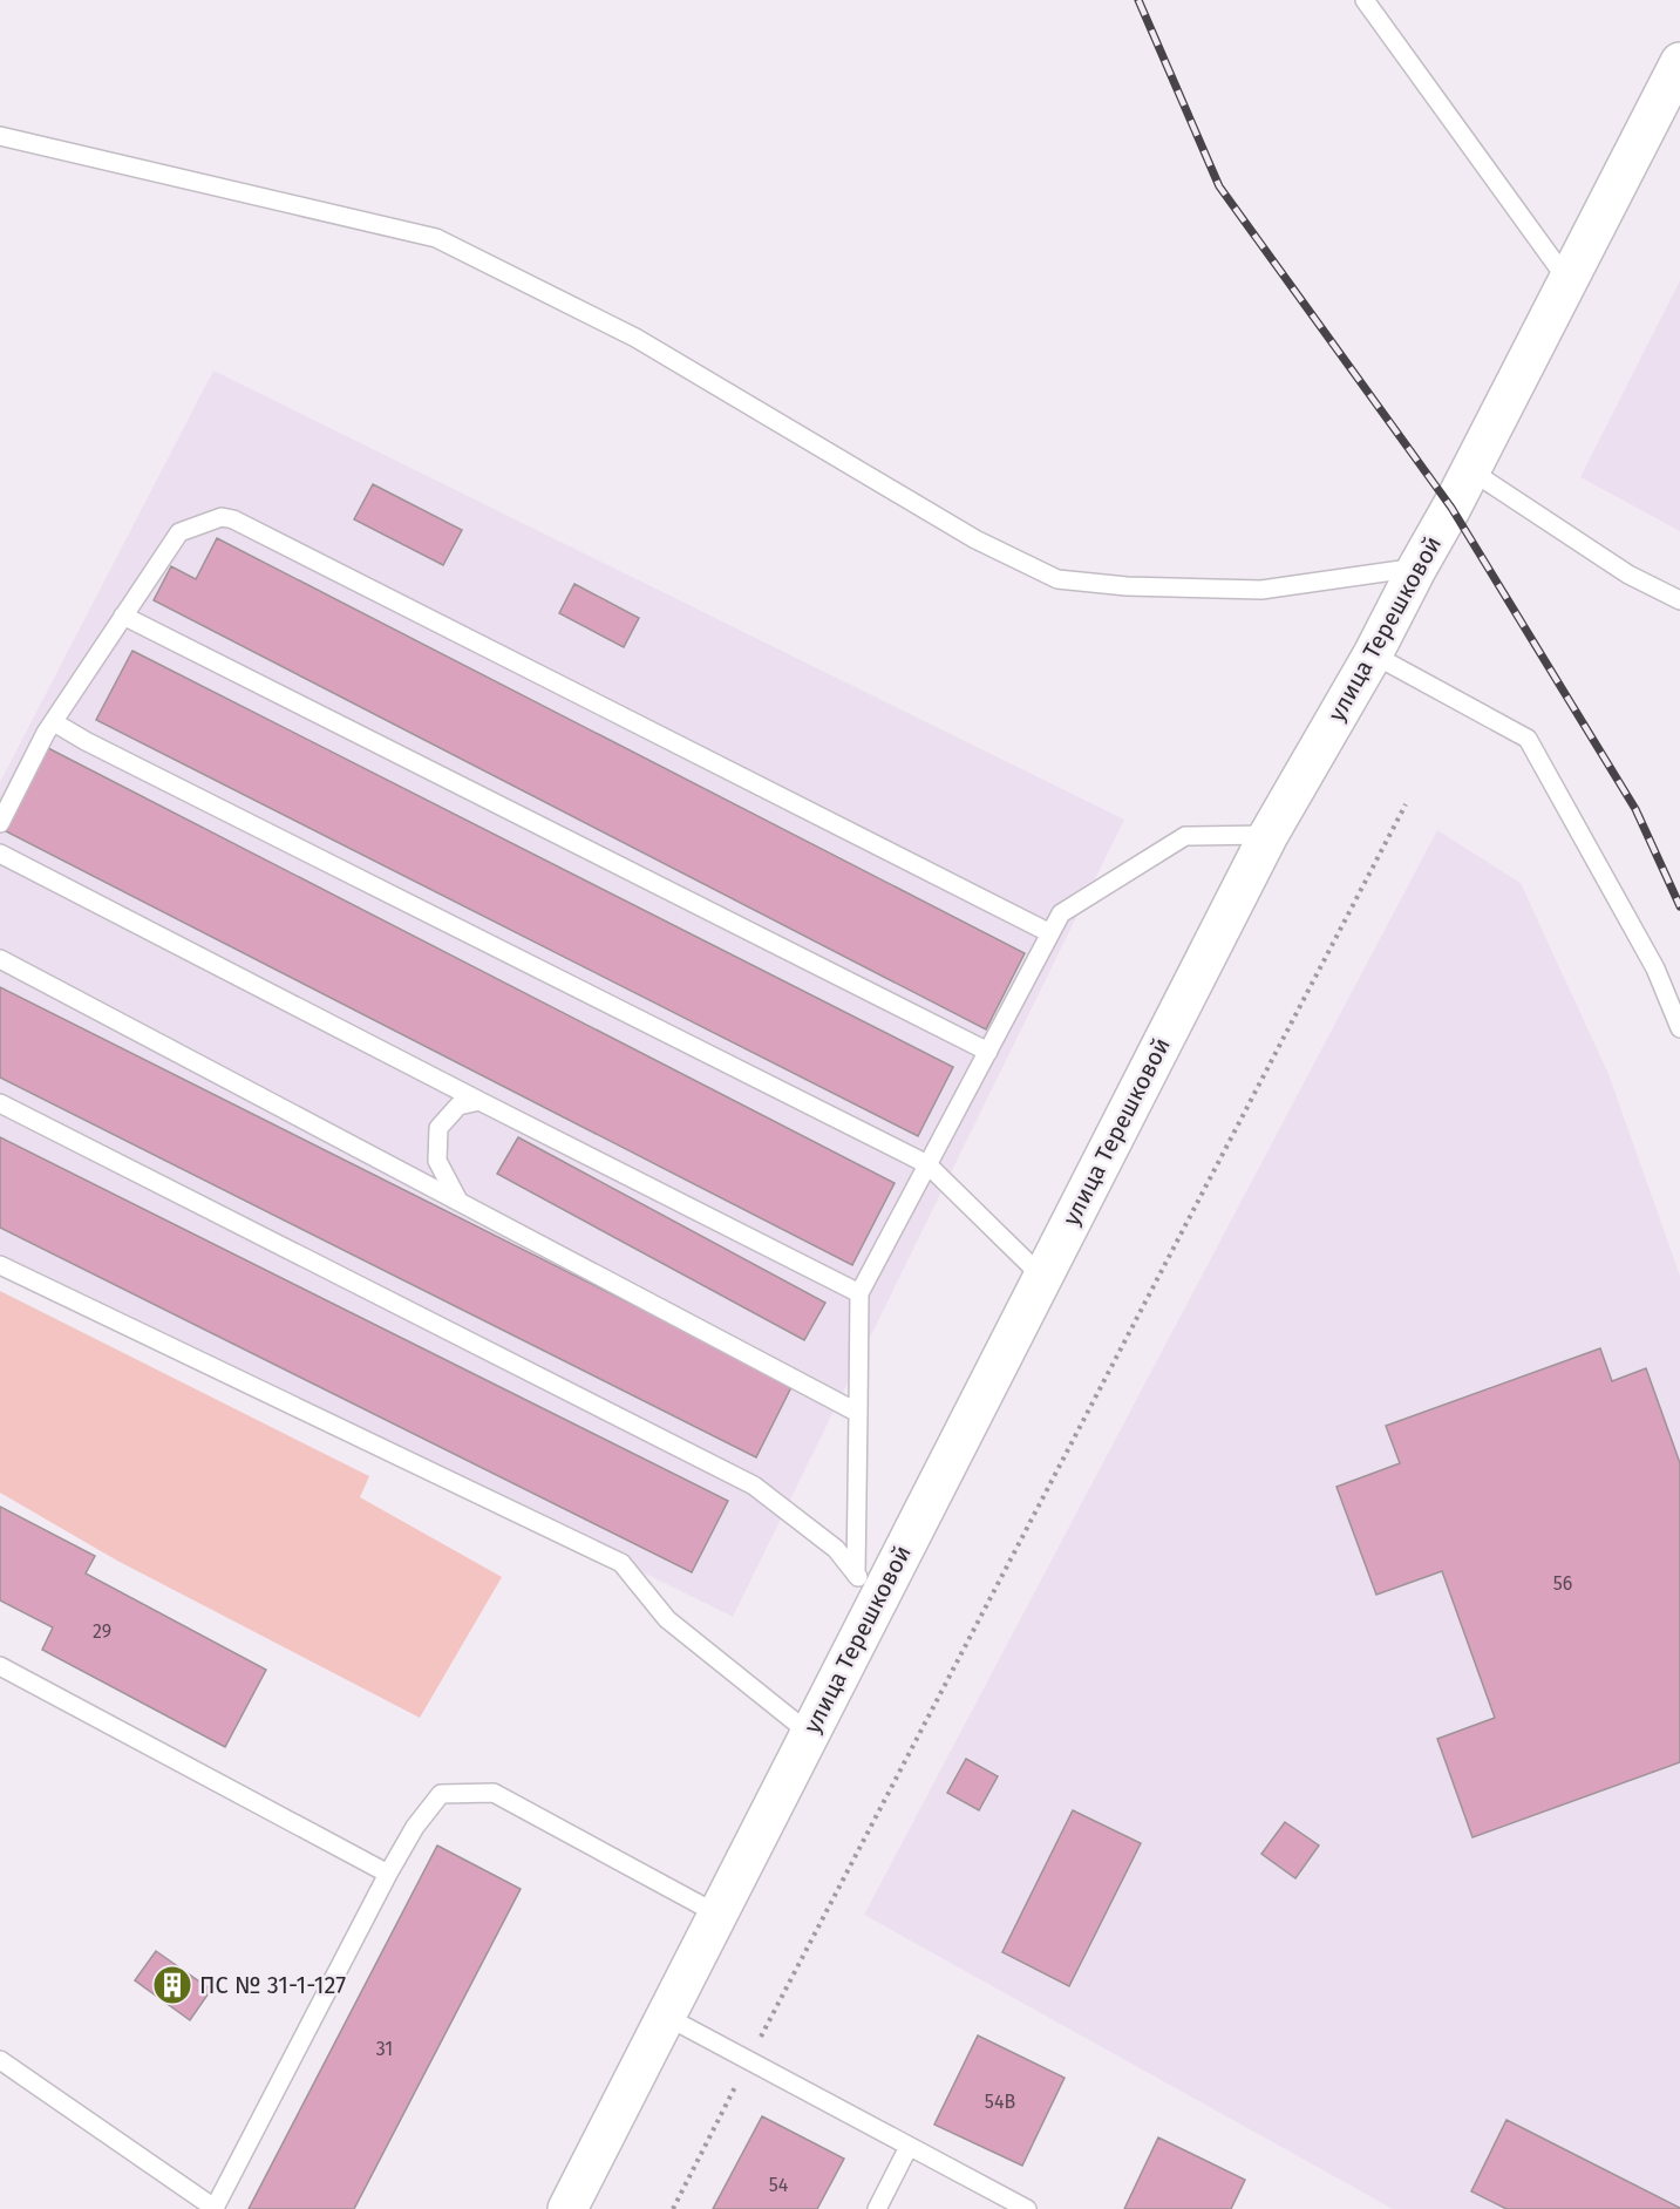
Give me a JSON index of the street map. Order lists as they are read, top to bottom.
{
  "streets": {
    "street": ["улица Терешковой"]
  },
  "places": {
    "building": ["ПС № 31-1-127"]
  },
  "house_numbers": [
    "56",
    "29",
    "31",
    "54В",
    "54"
  ]
}
